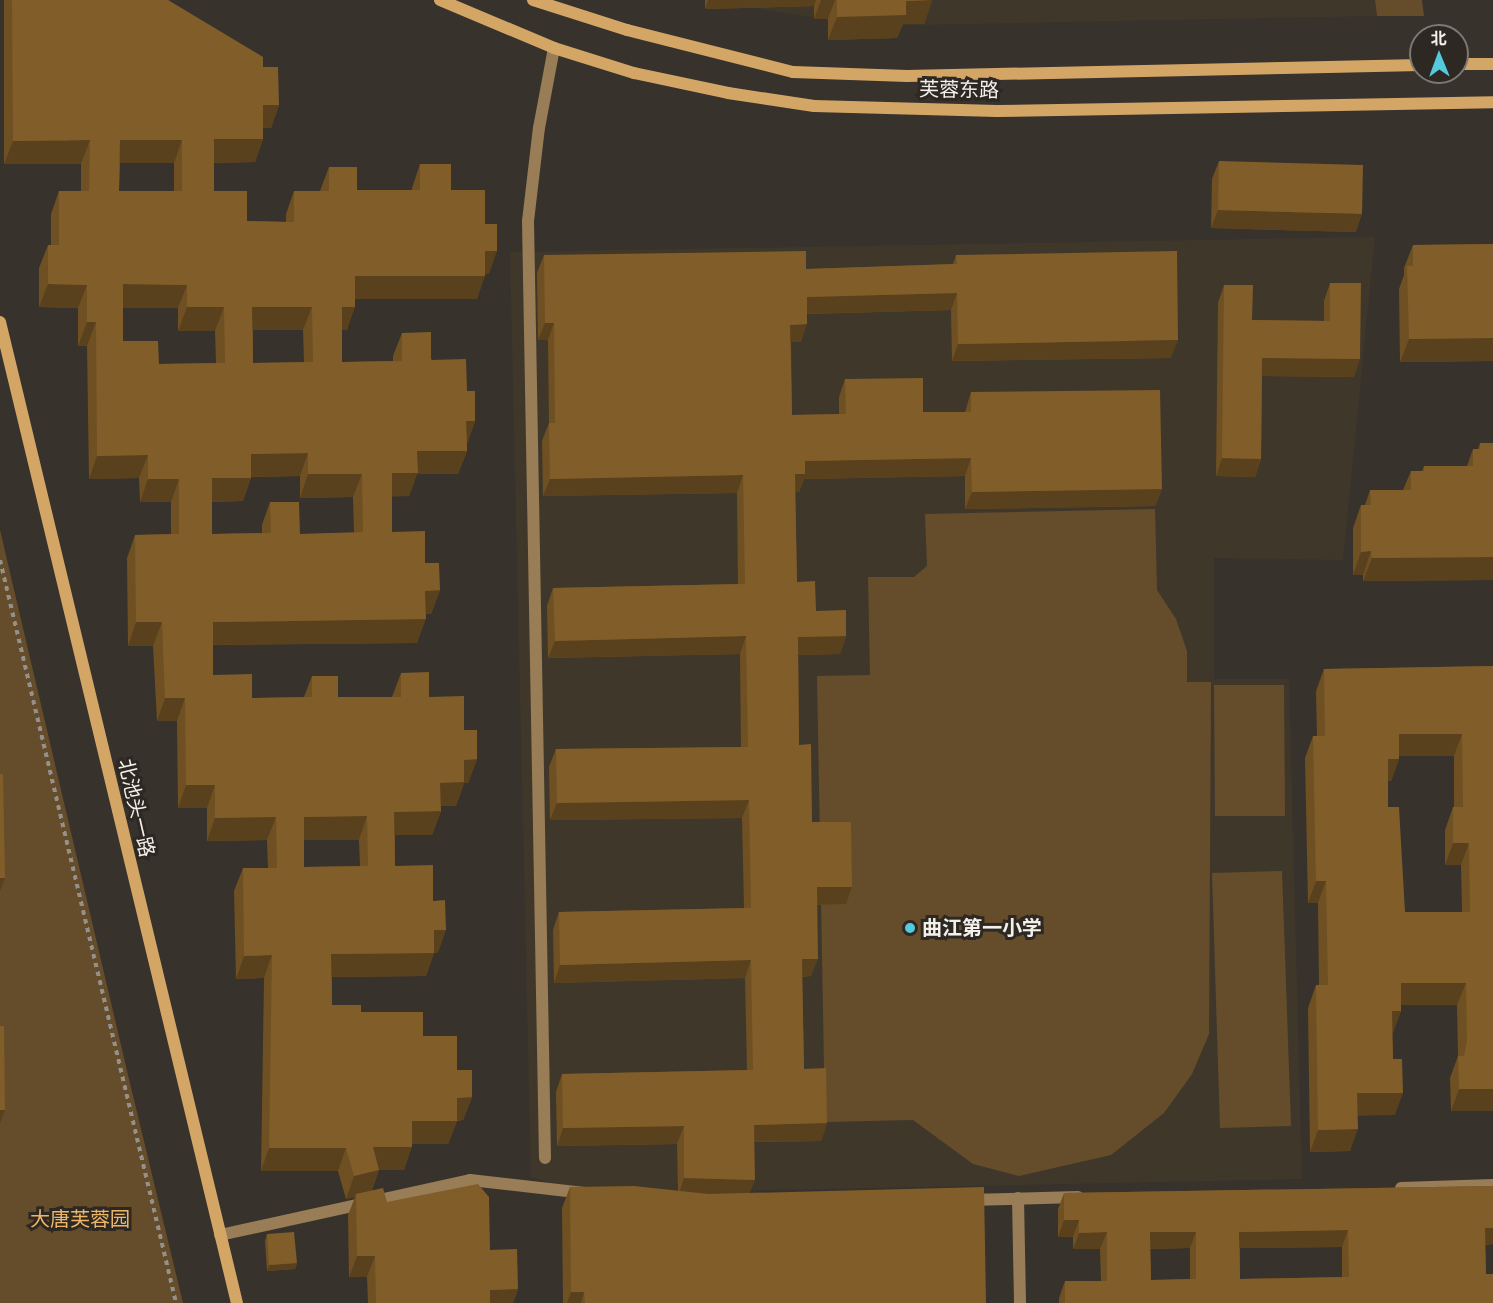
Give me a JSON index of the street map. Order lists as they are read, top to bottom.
{
  "streets": {
    "main road": ["芙蓉东路", "北池头一路"]
  },
  "parks": ["大唐芙蓉园"],
  "places": ["曲江第一小学"],
  "north": "top"
}
